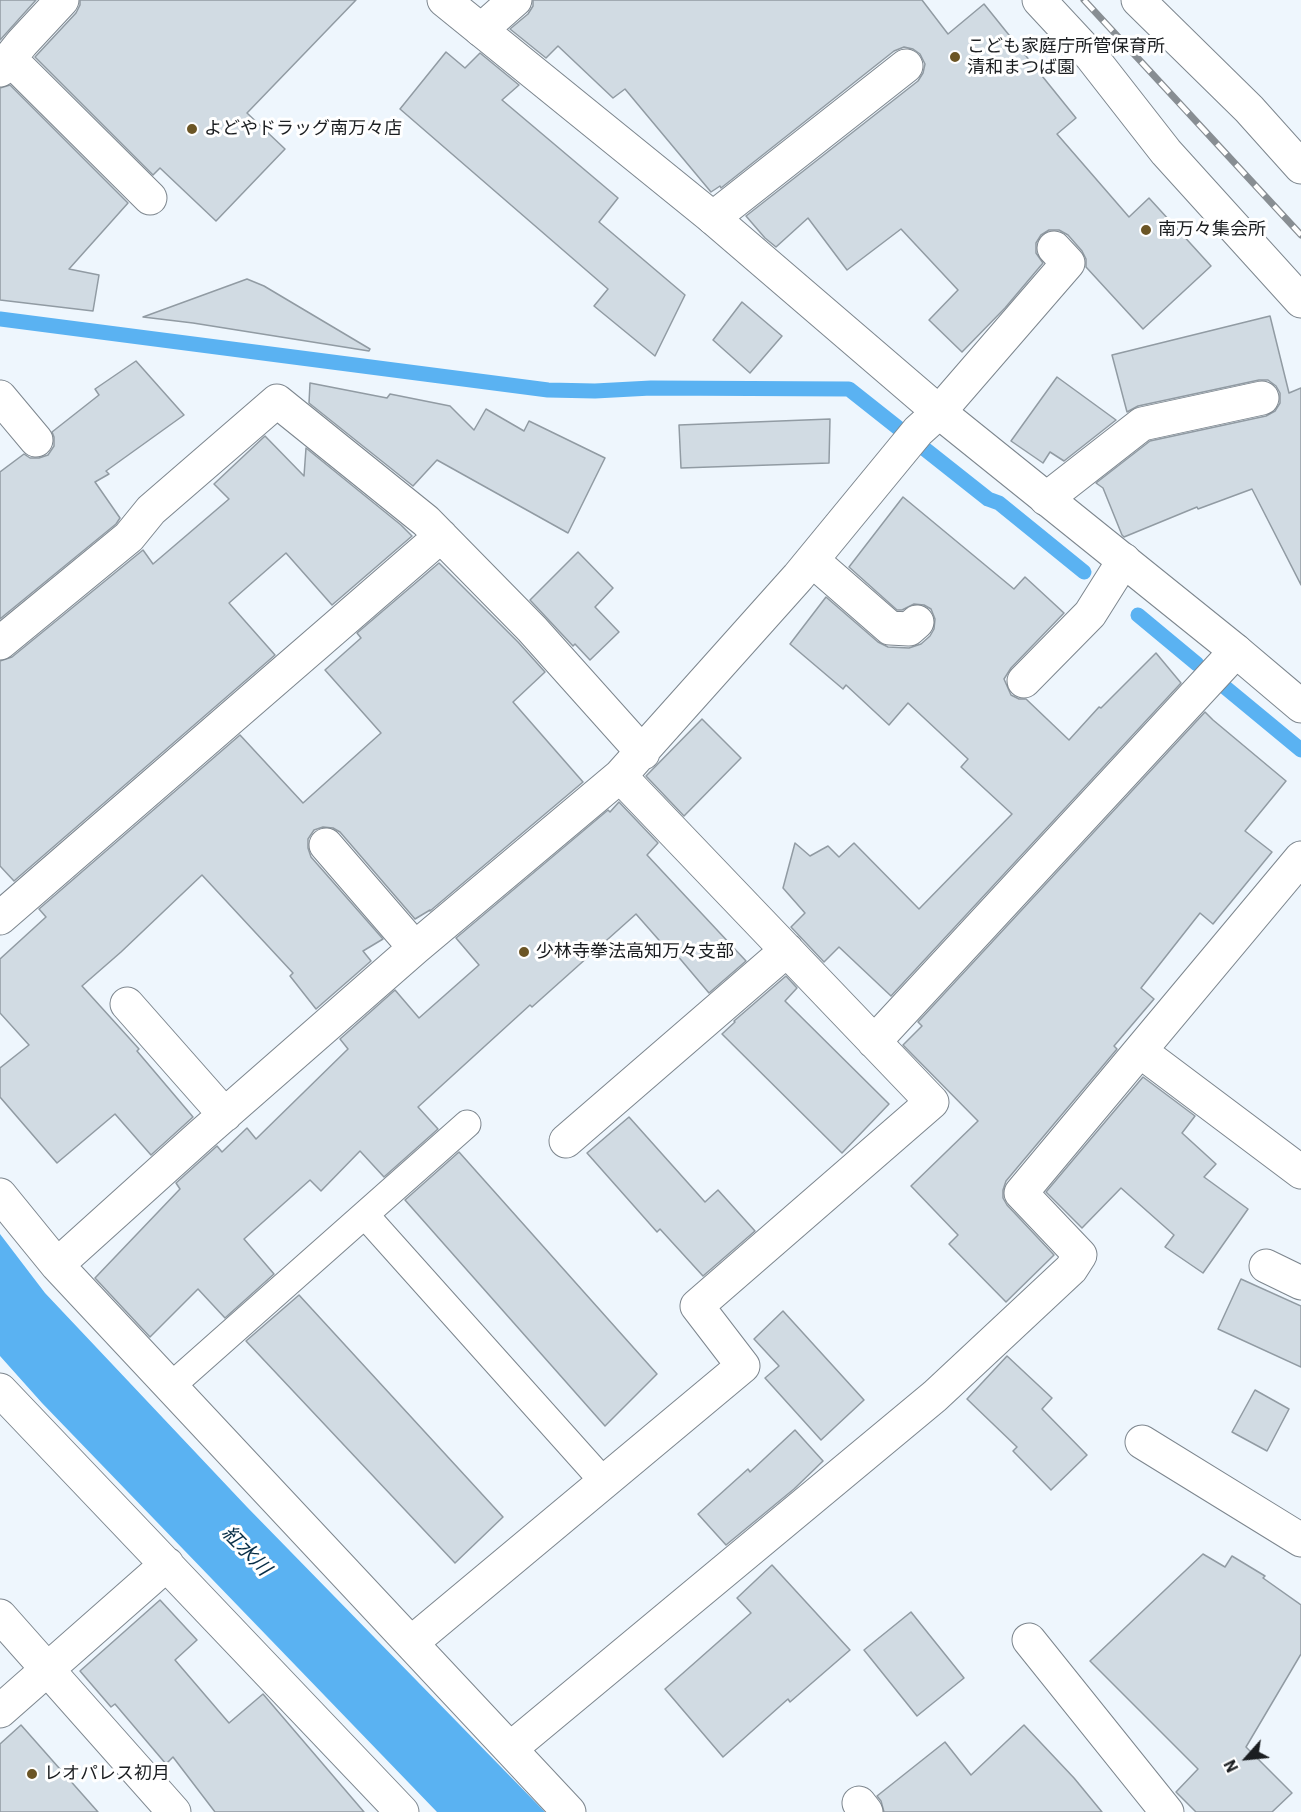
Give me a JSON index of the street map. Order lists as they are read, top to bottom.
{
  "water": ["紅水川"],
  "places": [
    "こども家庭庁所管保育所 清和まつば園",
    "よどやドラッグ南万々店",
    "南万々集会所",
    "少林寺拳法高知万々支部",
    "レオパレス初月"
  ],
  "north": "bottom left"
}
